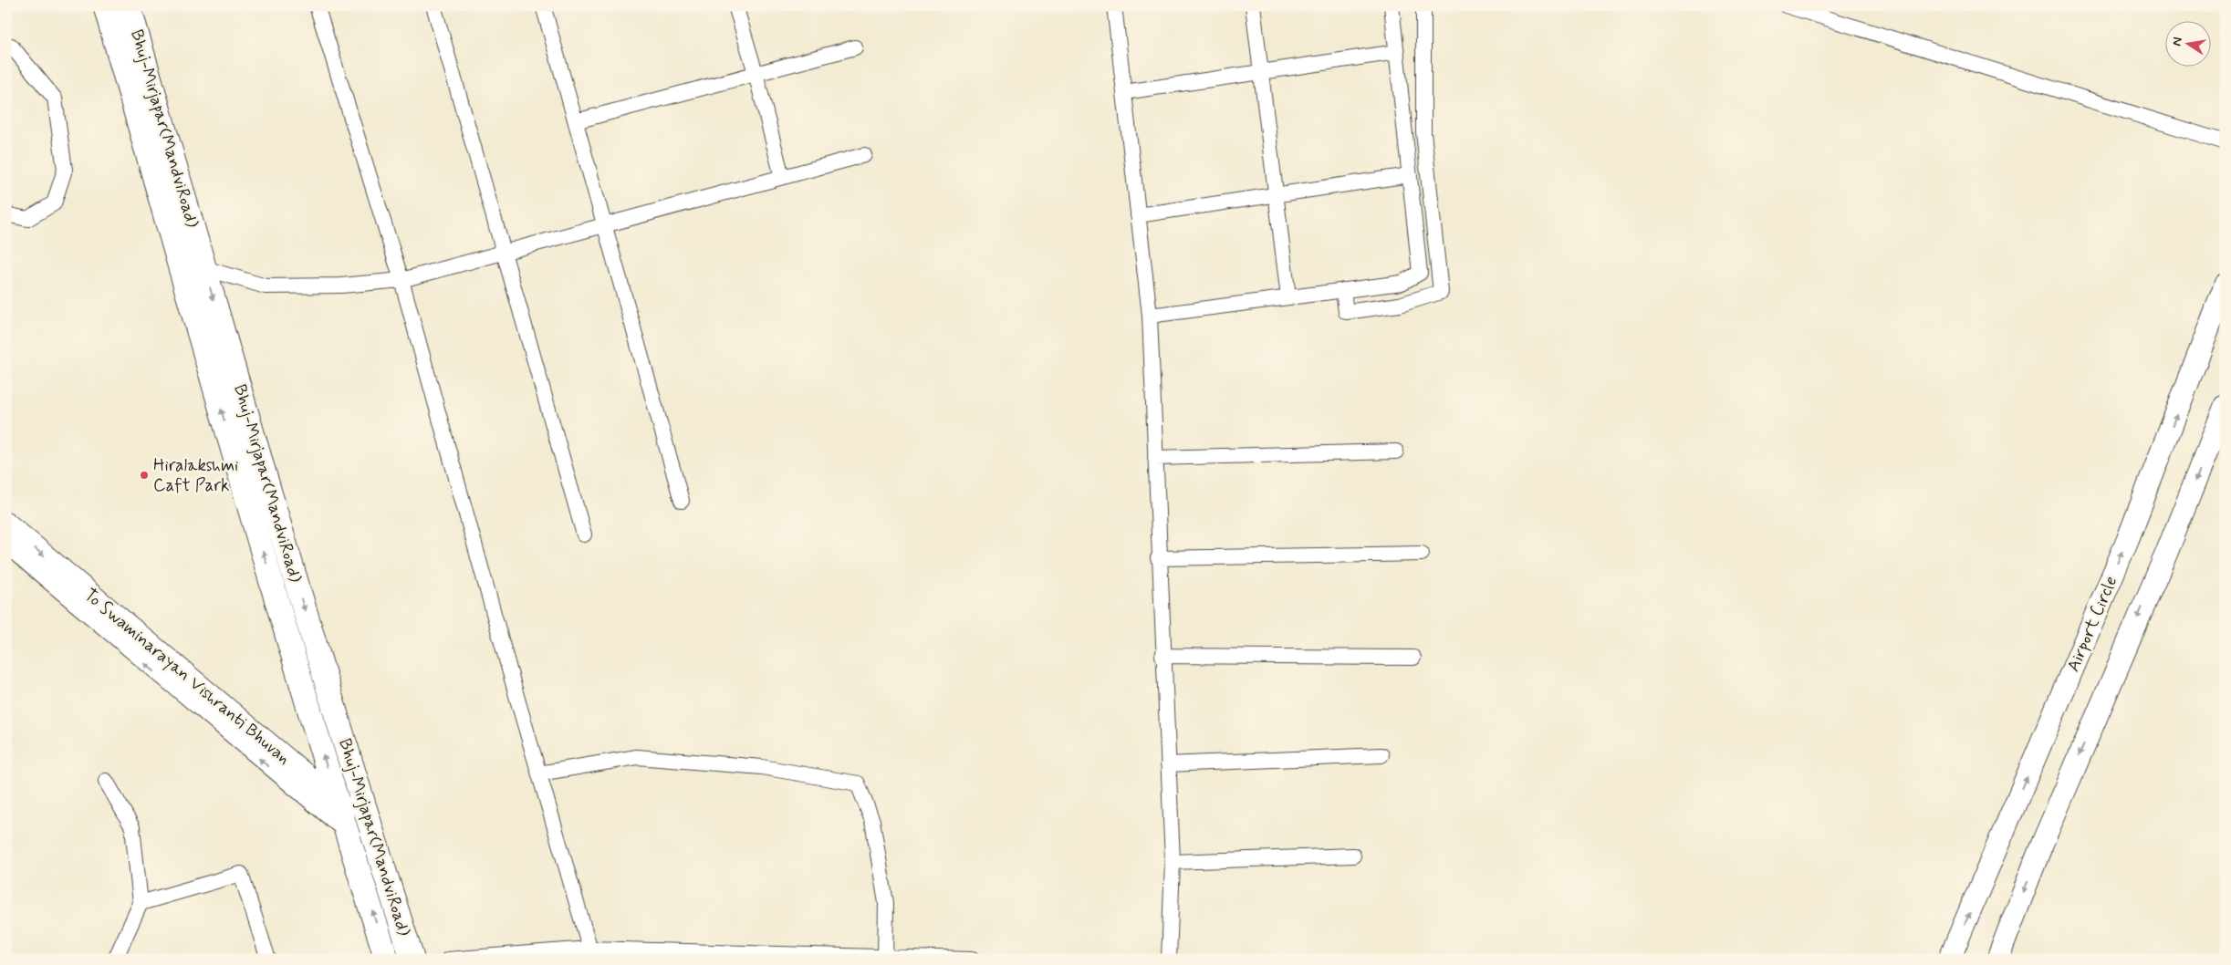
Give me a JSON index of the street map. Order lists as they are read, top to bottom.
{
  "streets": {
    "main road": ["Bhuj-Mirjapar(MandviRoad)", "Airport Circle", "To Swaminarayan Vishranti Bhuvan"]
  },
  "crossings": [
    ["Bhuj-Mirjapar(MandviRoad)", "To Swaminarayan Vishranti Bhuvan"]
  ],
  "one_way": ["To Swaminarayan Vishranti Bhuvan"],
  "places": ["Hiralakshmi Caft Park"],
  "north": "left"
}
